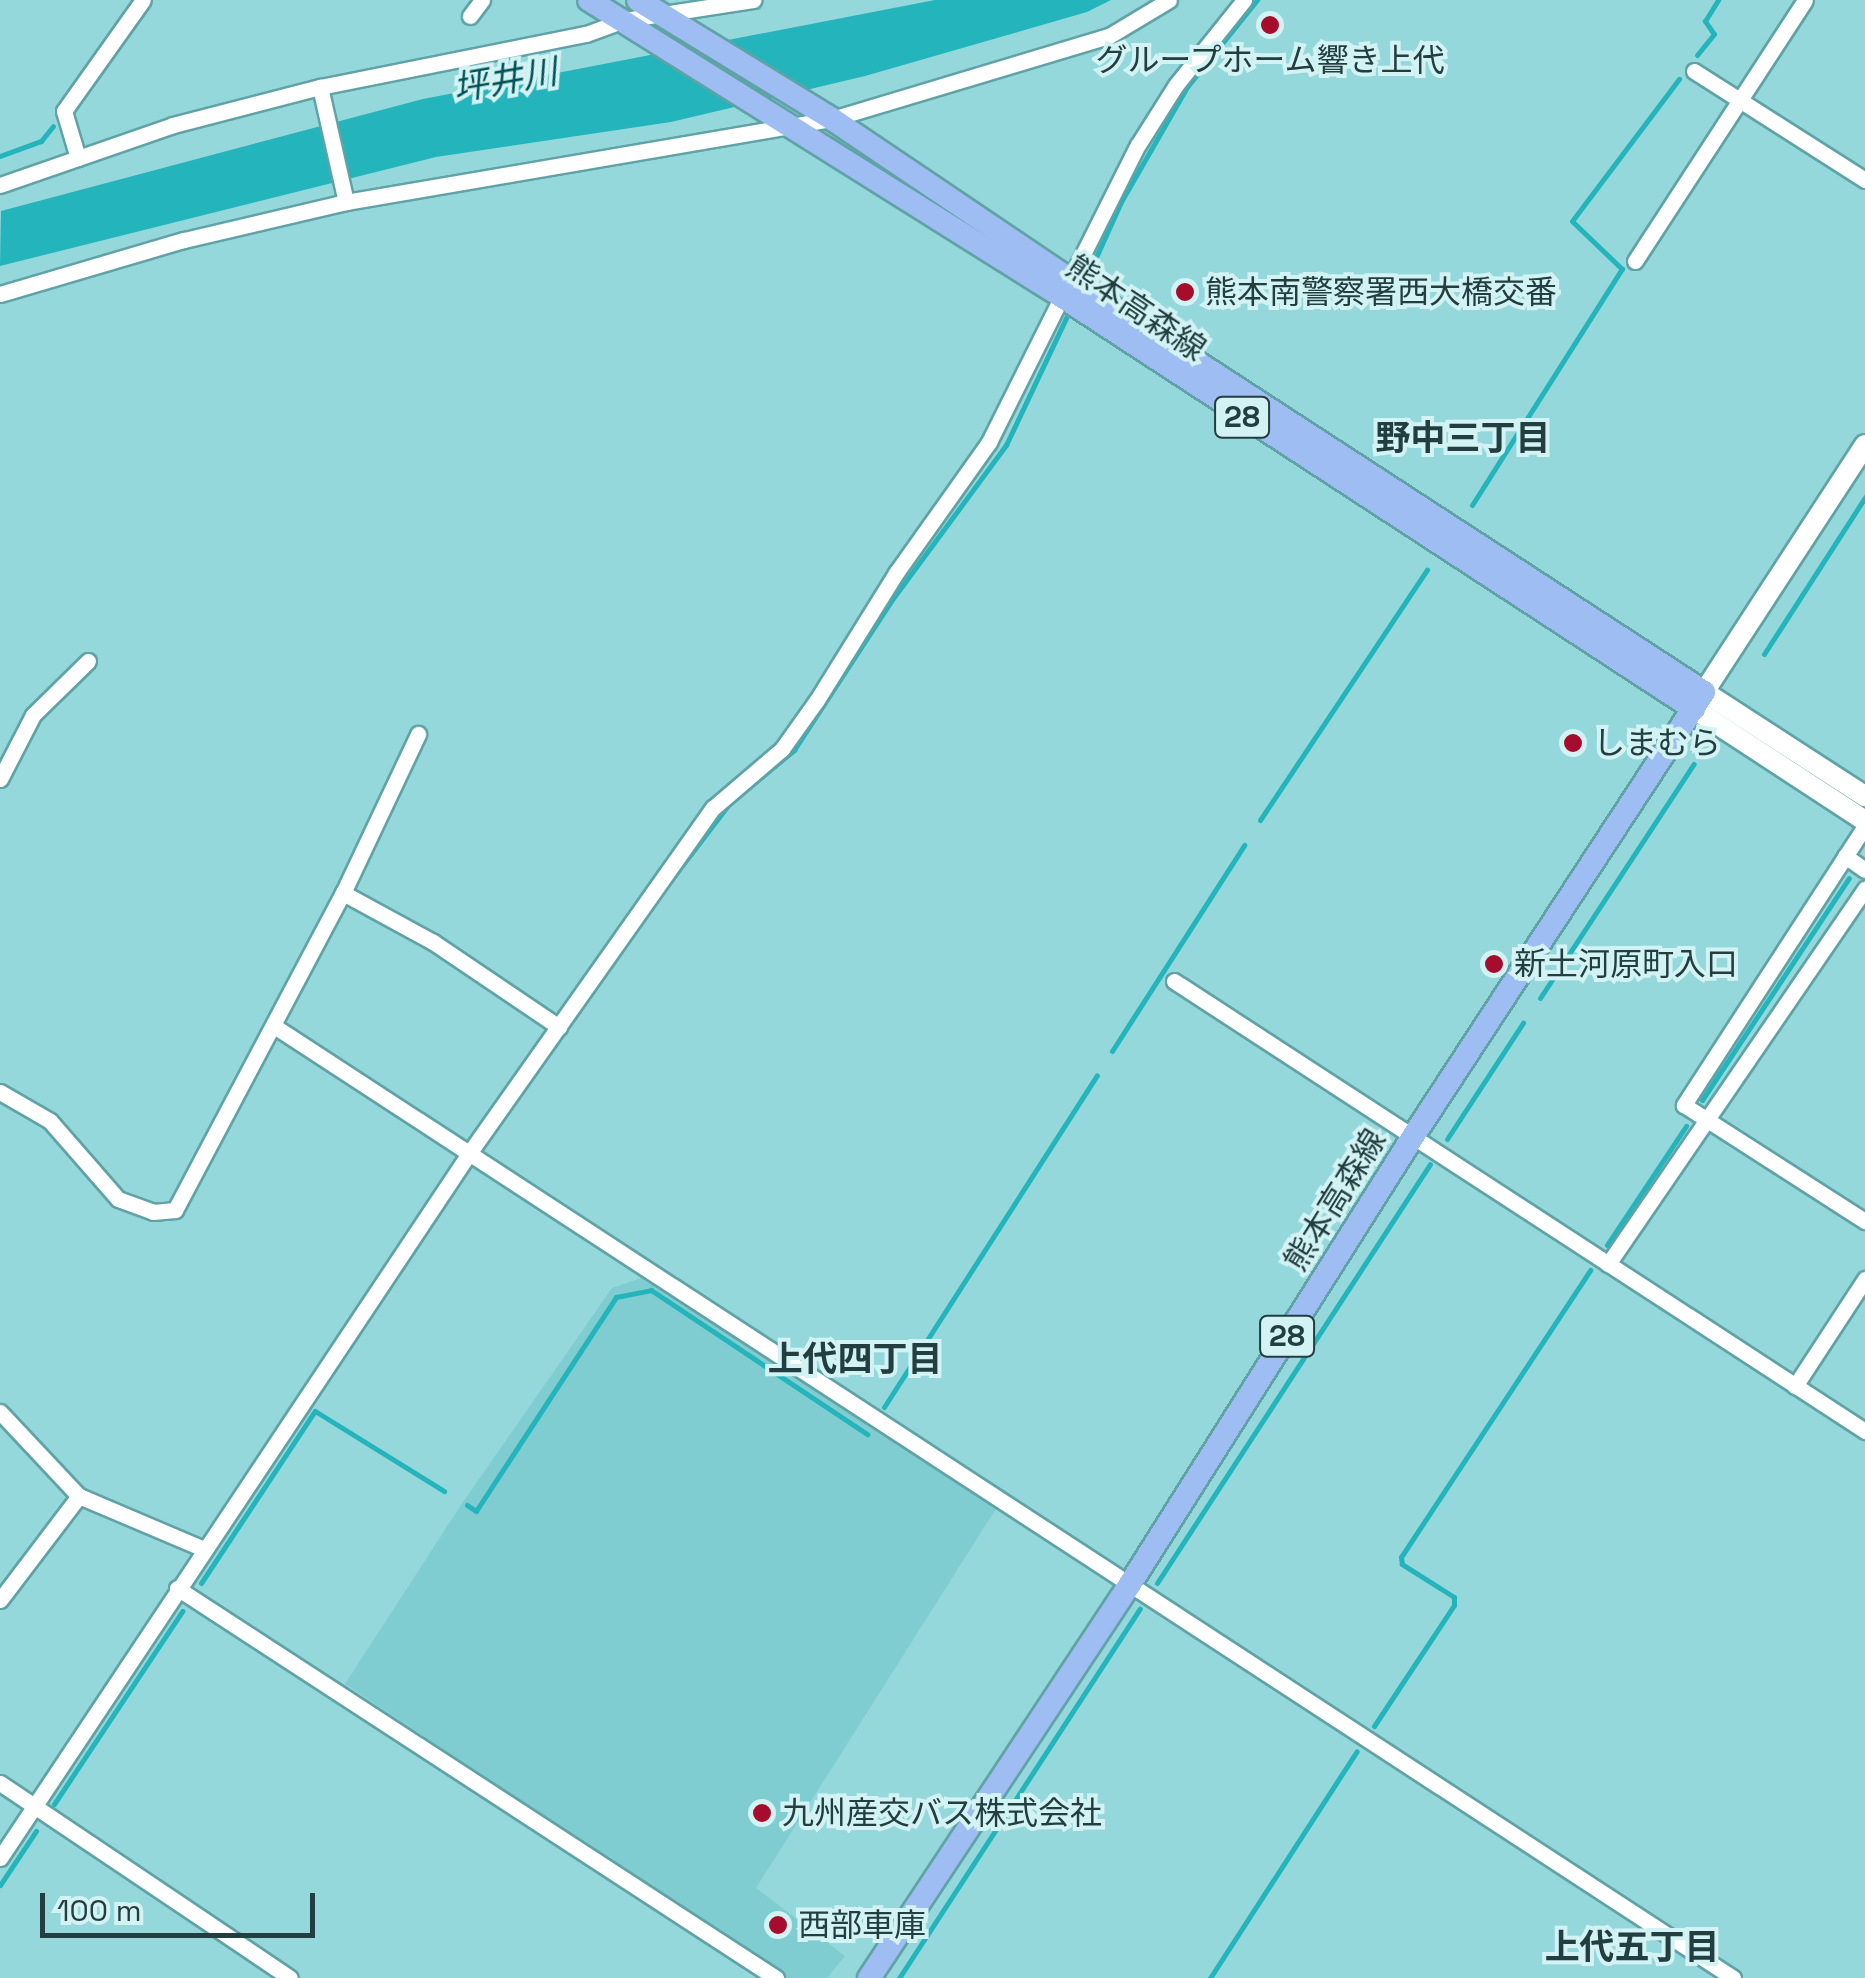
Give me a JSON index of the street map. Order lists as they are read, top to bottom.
{
  "streets": {
    "main road": ["熊本高森線", "28"]
  },
  "districts": ["野中三丁目", "上代四丁目", "上代五丁目"],
  "water": ["坪井川"],
  "places": [
    "グループホーム響き上代",
    "熊本南警察署西大橋交番",
    "しまむら",
    "新土河原町入口",
    "九州産交バス株式会社",
    "西部車庫"
  ],
  "scale_bar": "100 m"
}
